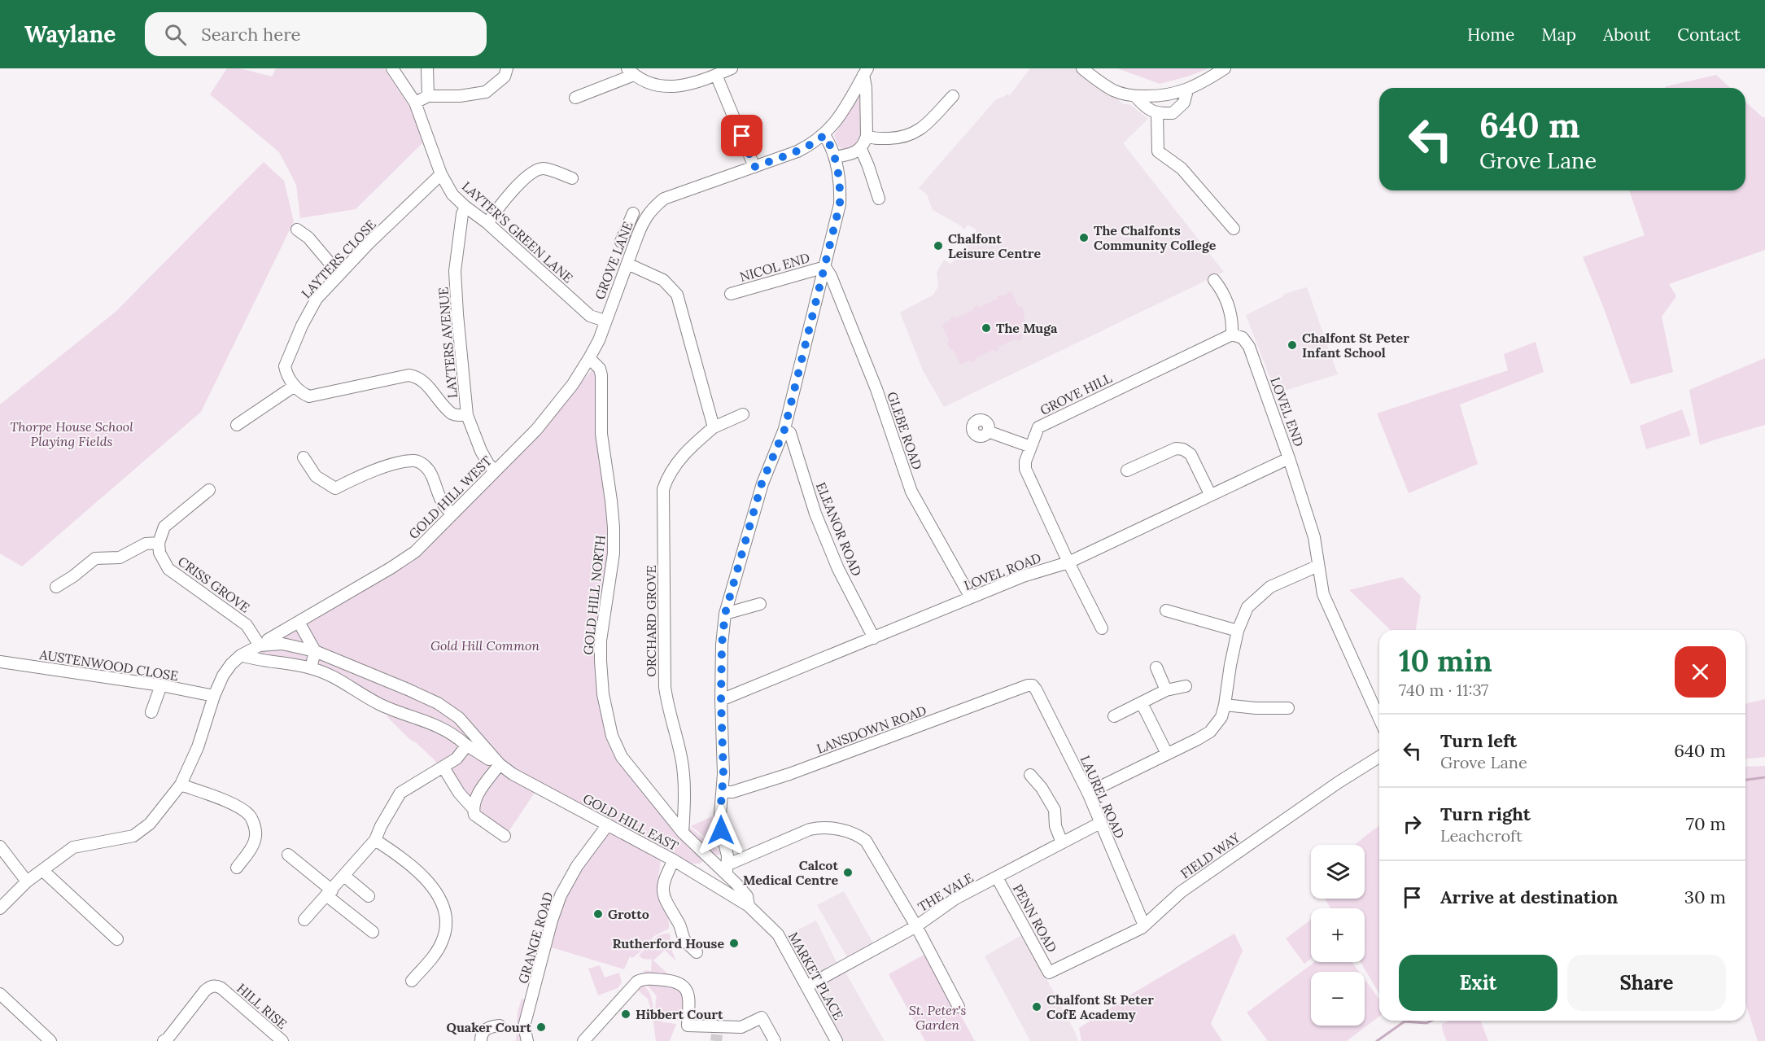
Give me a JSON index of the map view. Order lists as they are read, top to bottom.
{
  "streets": {
    "street": [
      "LAYTER'S GREEN LANE",
      "LAYTERS CLOSE",
      "GROVE LANE",
      "NICOL END",
      "LAYTERS AVENUE",
      "GROVE HILL",
      "LOVEL END",
      "GLEBE ROAD",
      "GOLD HILL WEST",
      "ELEANOR ROAD",
      "LOVEL ROAD",
      "CRISS GROVE",
      "GOLD HILL NORTH",
      "ORCHARD GROVE",
      "AUSTENWOOD CLOSE",
      "LANSDOWN ROAD",
      "LAUREL ROAD",
      "GOLD HILL EAST",
      "FIELD WAY",
      "THE VALE",
      "PENN ROAD",
      "GRANGE ROAD",
      "MARKET PLACE",
      "HILL RISE"
    ]
  },
  "crossings": [
    ["LAYTER'S GREEN LANE", "LAYTERS CLOSE"],
    ["LAYTER'S GREEN LANE", "GROVE LANE"],
    ["LAYTER'S GREEN LANE", "LAYTERS AVENUE"],
    ["LAYTER'S GREEN LANE", "GOLD HILL WEST"],
    ["GROVE LANE", "GOLD HILL WEST"],
    ["NICOL END", "GLEBE ROAD"],
    ["LAYTERS AVENUE", "GOLD HILL WEST"],
    ["GROVE HILL", "LOVEL END"],
    ["GROVE HILL", "LOVEL ROAD"],
    ["LOVEL END", "LOVEL ROAD"],
    ["GLEBE ROAD", "LOVEL ROAD"],
    ["GOLD HILL WEST", "CRISS GROVE"],
    ["GOLD HILL WEST", "GOLD HILL NORTH"],
    ["GOLD HILL WEST", "GOLD HILL EAST"],
    ["ELEANOR ROAD", "LOVEL ROAD"],
    ["CRISS GROVE", "GOLD HILL EAST"],
    ["GOLD HILL NORTH", "ORCHARD GROVE"],
    ["GOLD HILL NORTH", "GOLD HILL EAST"],
    ["GOLD HILL NORTH", "MARKET PLACE"],
    ["LANSDOWN ROAD", "LAUREL ROAD"],
    ["LAUREL ROAD", "FIELD WAY"],
    ["LAUREL ROAD", "THE VALE"],
    ["GOLD HILL EAST", "GRANGE ROAD"],
    ["GOLD HILL EAST", "MARKET PLACE"],
    ["FIELD WAY", "PENN ROAD"],
    ["THE VALE", "PENN ROAD"],
    ["THE VALE", "MARKET PLACE"]
  ],
  "parks": ["Thorpe House School Playing Fields", "Gold Hill Common", "St. Peter's Garden"],
  "places": [
    "The Chalfonts Community College",
    "Chalfont Leisure Centre",
    "The Muga",
    "Chalfont St Peter Infant School",
    "Calcot Medical Centre",
    "Grotto",
    "Rutherford House",
    "Chalfont St Peter CofE Academy",
    "Hibbert Court",
    "Quaker Court"
  ],
  "page": {
    "header": "Waylane",
    "search": "Search here",
    "nav": [
      "Home",
      "Map",
      "About",
      "Contact"
    ],
    "turn": ["640 m", "Grove Lane"],
    "heading": ["10 min", "740 m · 11:37"],
    "list": [
      {
        "name": "Turn left",
        "note": "Grove Lane",
        "value": "640 m"
      },
      {
        "name": "Turn right",
        "note": "Leachcroft",
        "value": "70 m"
      },
      {
        "name": "Arrive at destination",
        "value": "30 m"
      }
    ],
    "map_buttons": ["+", "−"],
    "buttons": ["Exit", "Share"]
  }
}
